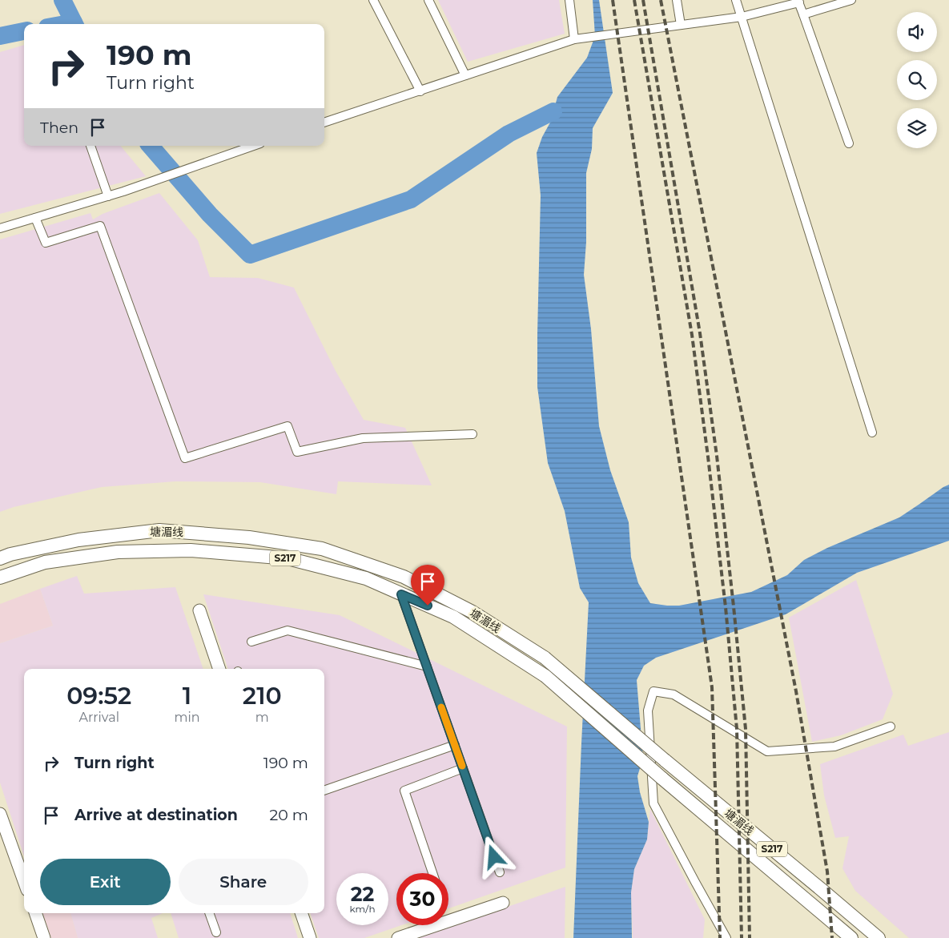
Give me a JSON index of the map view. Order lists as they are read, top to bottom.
{
  "streets": {
    "main road": ["塘湄线", "S217"]
  },
  "page": {
    "turn": ["190 m", "Turn right"],
    "then": "Then",
    "eta": [
      "09:52",
      "Arrival",
      "1",
      "min",
      "210",
      "m"
    ],
    "list": [
      {
        "name": "Turn right",
        "value": "190 m"
      },
      {
        "name": "Arrive at destination",
        "value": "20 m"
      }
    ],
    "buttons": ["Exit", "Share"],
    "speed": "22 km/h",
    "limit": "30"
  }
}
